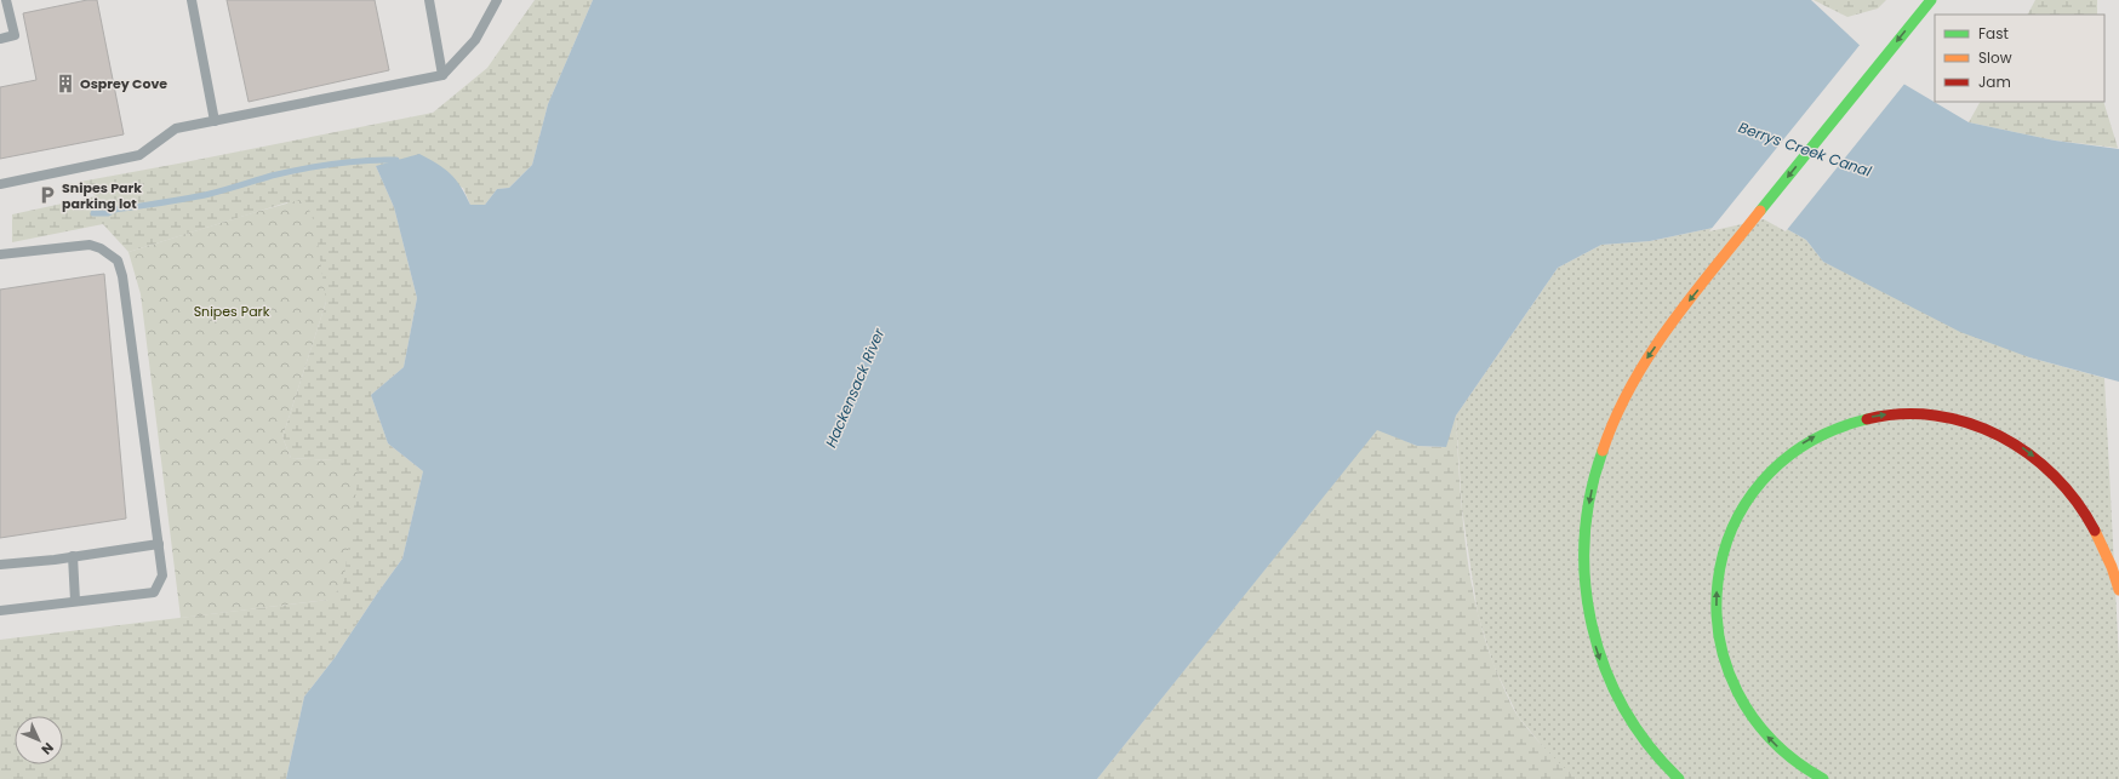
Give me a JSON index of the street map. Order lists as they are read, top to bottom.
{
  "water": ["Berrys Creek Canal", "Hackensack River"],
  "parks": ["Snipes Park"],
  "places": {
    "building": ["Osprey Cove"],
    "parking": ["Snipes Park parking lot"]
  },
  "legend": ["Fast", "Slow", "Jam"],
  "north": "bottom right"
}
